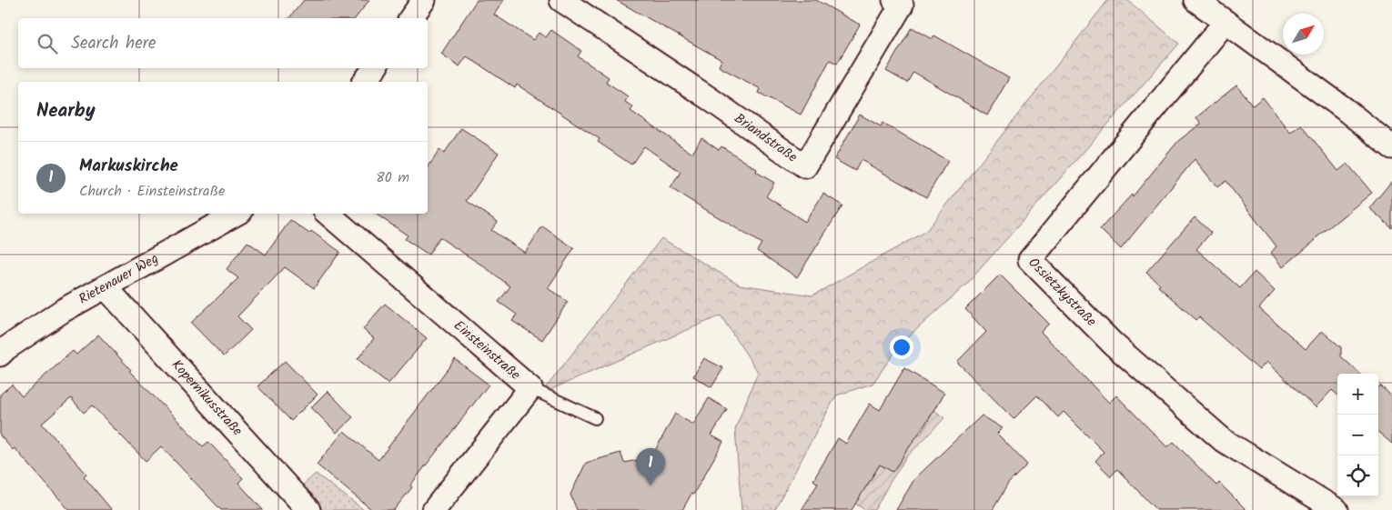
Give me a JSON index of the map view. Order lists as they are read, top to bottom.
{
  "streets": {
    "street": [
      "Briandstraße",
      "Rietenauer Weg",
      "Ossietzkystraße",
      "Einsteinstraße",
      "Kopernikusstraße"
    ]
  },
  "crossings": [
    ["Rietenauer Weg", "Kopernikusstraße"]
  ],
  "north": "top right",
  "page": {
    "search": "Search here",
    "heading": "Nearby",
    "list": [
      {
        "mark": "1",
        "name": "Markuskirche",
        "note": "Church · Einsteinstraße",
        "value": "80 m"
      }
    ],
    "map_buttons": ["+", "−"],
    "pins": "1"
  }
}
